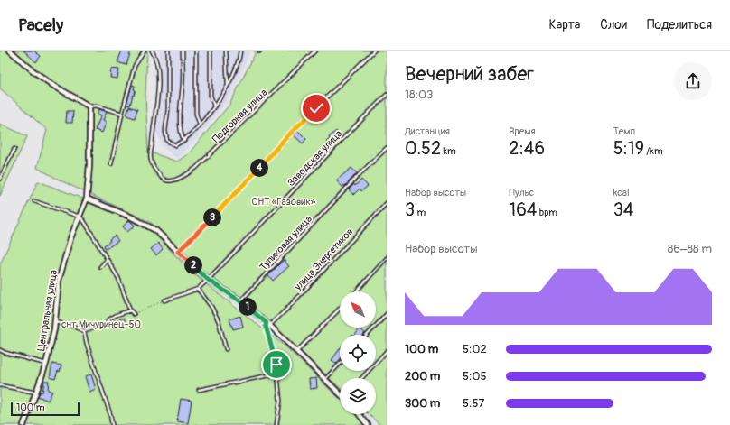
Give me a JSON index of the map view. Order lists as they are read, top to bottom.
{
  "streets": {
    "street": ["Центральная улица"],
    "lane": [
      "Подгорная улица",
      "Заводская улица",
      "Тупиковая улица",
      "улица Энергетиков"
    ]
  },
  "parks": ["СНТ «Газовик»", "снт Мичуринец-50"],
  "scale_bar": "100 m",
  "north": "top left",
  "page": {
    "header": "Pacely",
    "nav": ["Карта", "Слои", "Поделиться"],
    "heading": ["Вечерний забег", "18:03"],
    "stats": [
      ["Дистанция", "0.52 km"],
      ["Время", "2:46"],
      ["Темп", "5:19 /km"],
      ["Набор высоты", "3 m"],
      ["Пульс", "164 bpm"],
      ["kcal", "34"]
    ],
    "pins": [
      "4",
      "3",
      "2",
      "1"
    ],
    "chart": ["Набор высоты", "86–88 m"],
    "list": [
      {
        "name": "100 m",
        "note": "5:02"
      },
      {
        "name": "200 m",
        "note": "5:05"
      },
      {
        "name": "300 m",
        "note": "5:57"
      }
    ],
    "scale": "100 m"
  }
}
